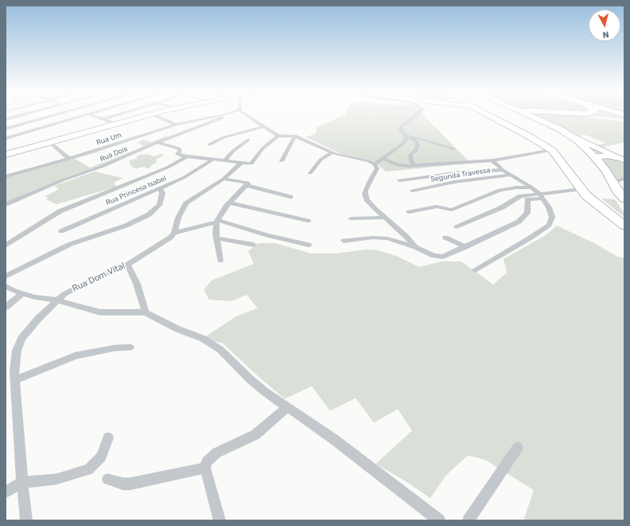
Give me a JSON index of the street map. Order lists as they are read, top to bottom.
{
  "streets": {
    "street": [
      "Rua Um",
      "Rua Dois",
      "Segunda Travessa",
      "Rua Princesa Isabel",
      "Rua Dom Vital"
    ]
  },
  "north": "bottom"
}
